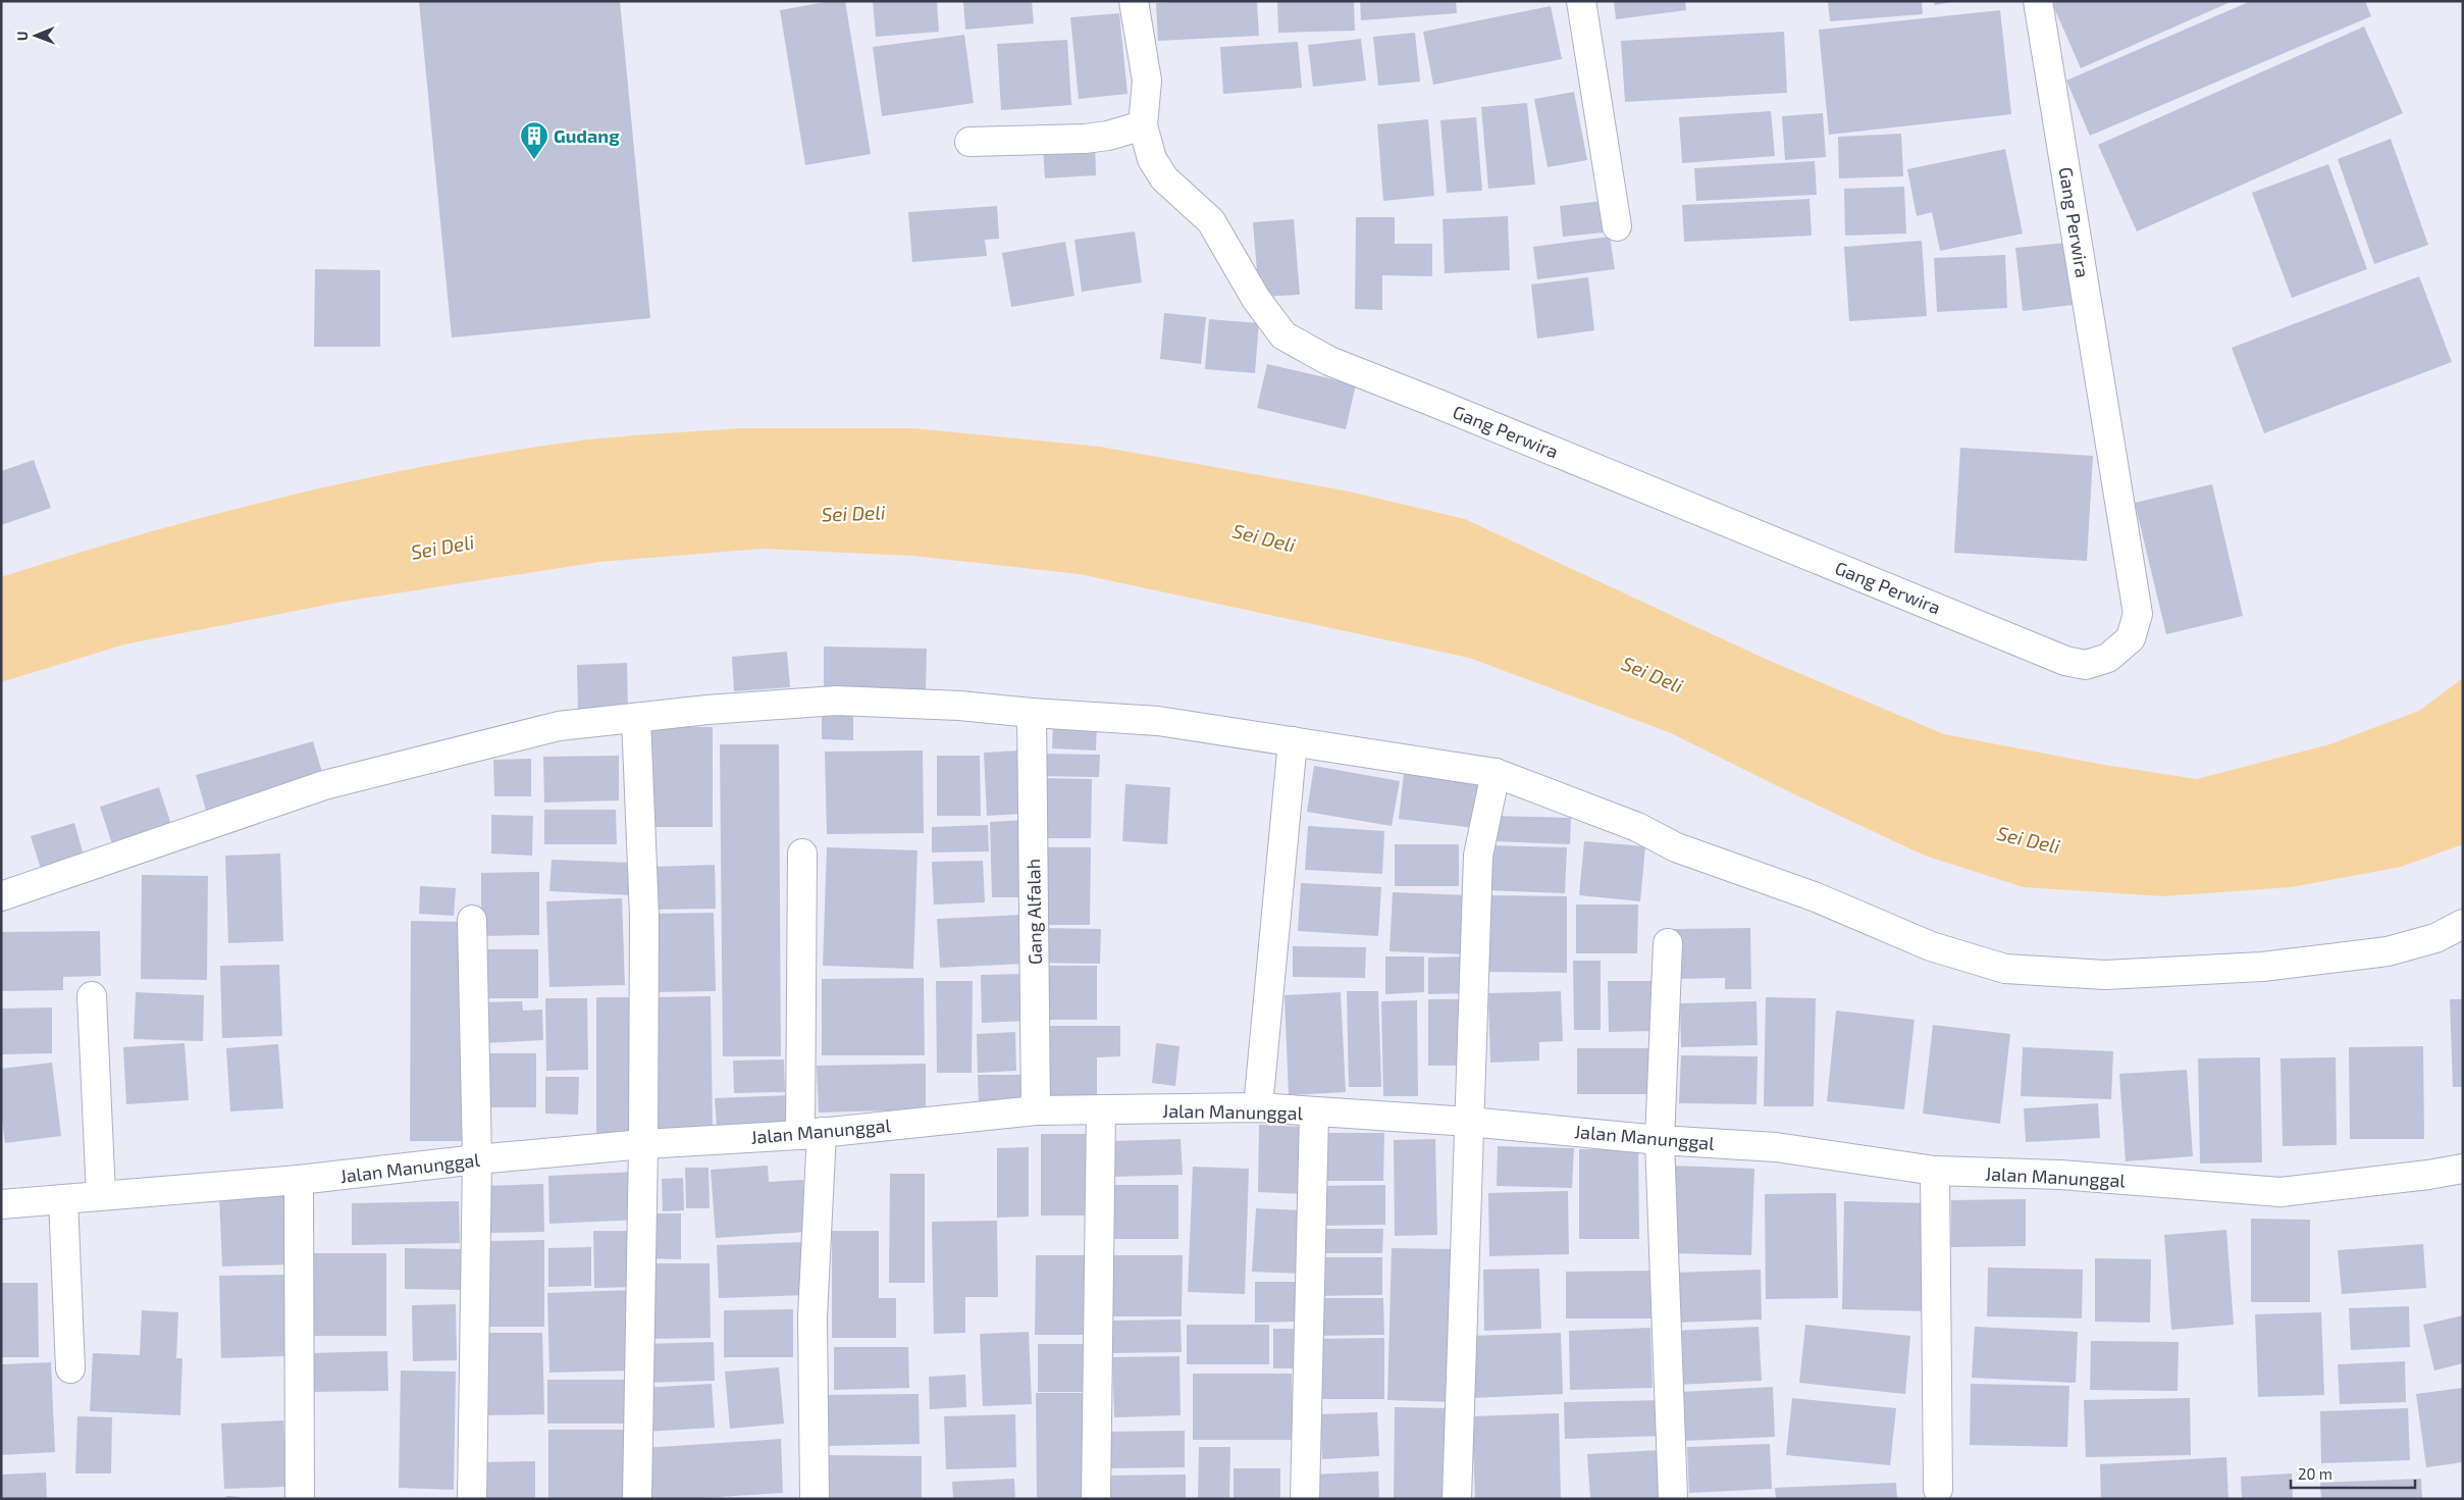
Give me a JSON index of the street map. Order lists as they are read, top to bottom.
{
  "streets": {
    "street": ["Gang Perwira", "Gang Alfalah", "Jalan Manunggal"]
  },
  "crossings": [
    ["Gang Alfalah", "Jalan Manunggal"]
  ],
  "water": ["Sei Deli"],
  "places": {
    "building": ["Gudang"]
  },
  "scale_bar": "20 m",
  "north": "left"
}
